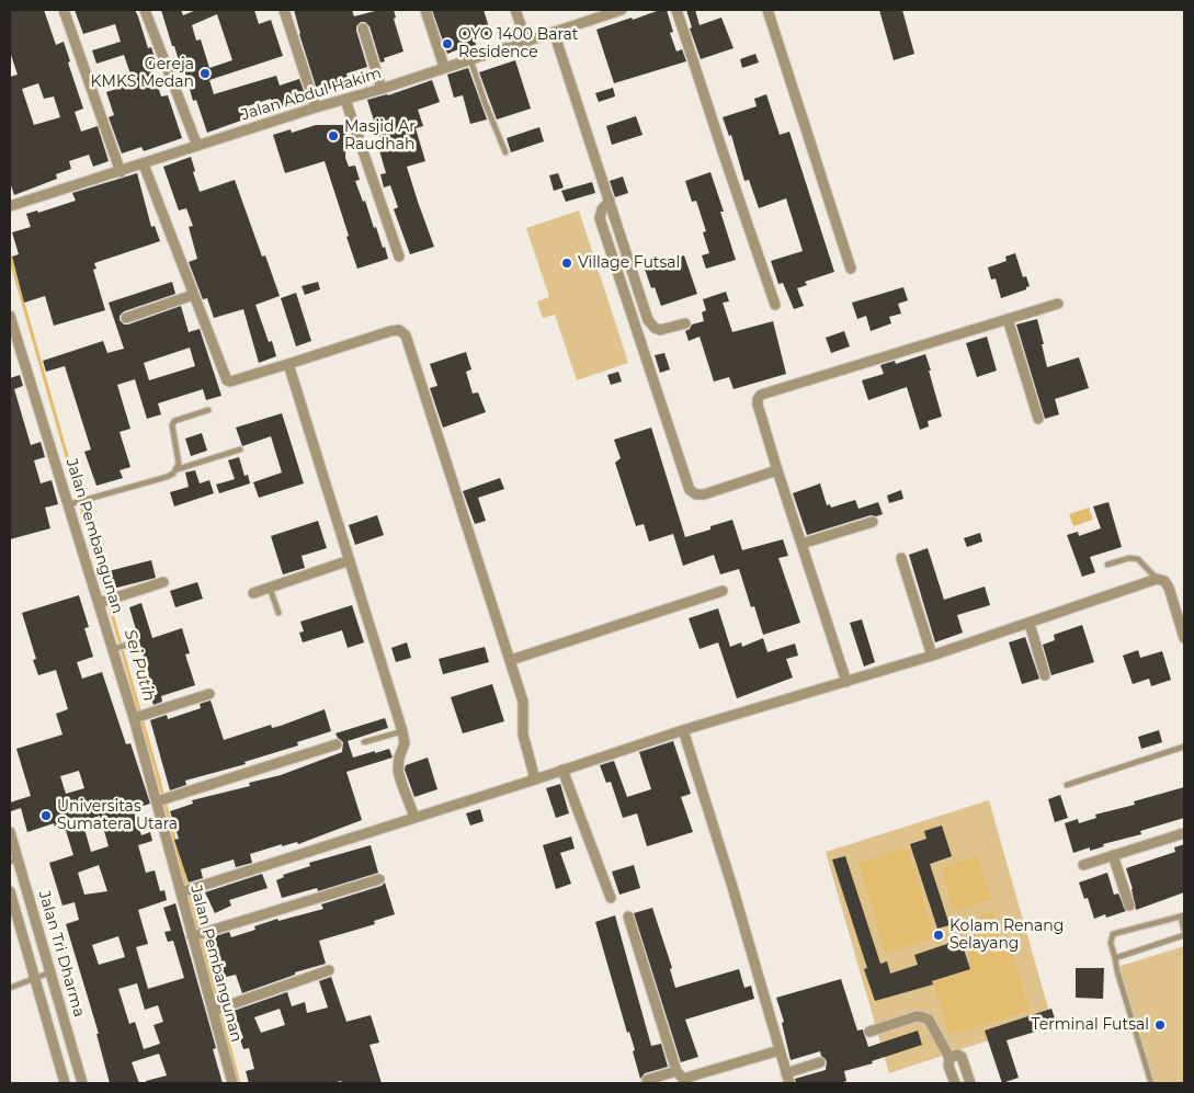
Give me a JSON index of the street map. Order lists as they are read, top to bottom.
{
  "streets": {
    "street": ["Jalan Abdul Hakim", "Jalan Pembangunan", "Jalan Tri Dharma"]
  },
  "water": ["Sei Putih"],
  "places": [
    "OYO 1400 Barat Residence",
    "Gereja KMKS Medan",
    "Masjid Ar Raudhah",
    "Village Futsal",
    "Universitas Sumatera Utara",
    "Kolam Renang Selayang",
    "Terminal Futsal"
  ]
}
